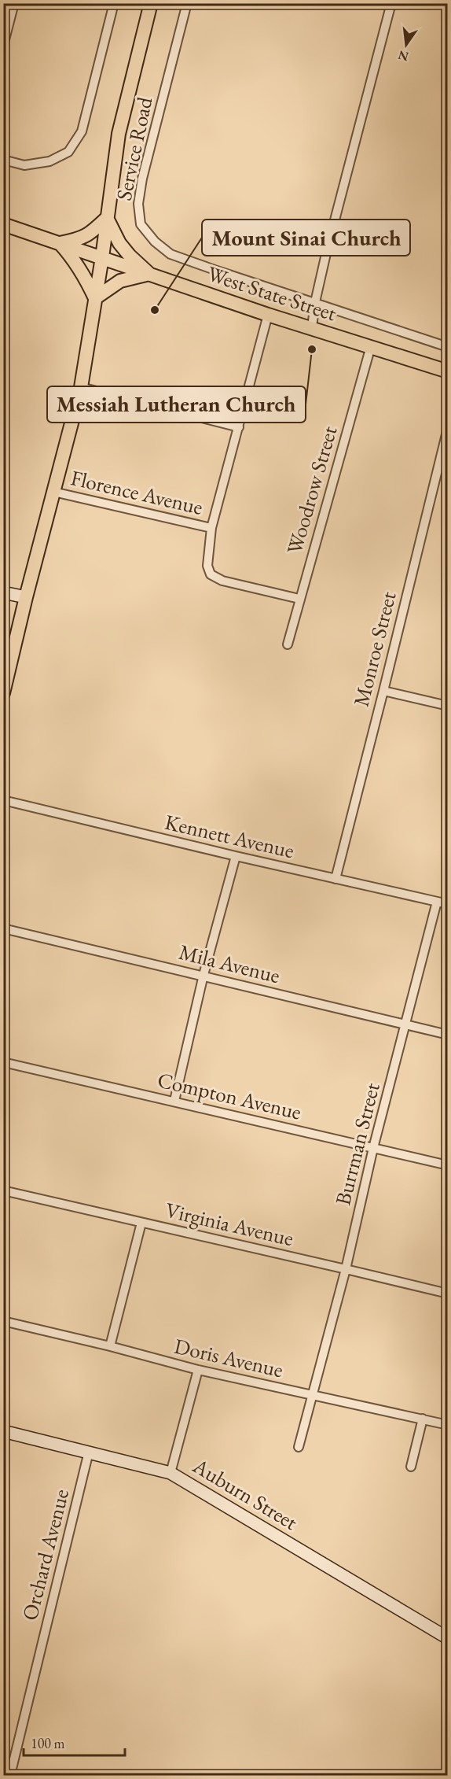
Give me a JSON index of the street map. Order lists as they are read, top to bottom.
{
  "streets": {
    "main road": ["West State Street", "Auburn Street"],
    "street": [
      "Service Road",
      "Woodrow Street",
      "Florence Avenue",
      "Monroe Street",
      "Kennett Avenue",
      "Mila Avenue",
      "Compton Avenue",
      "Burrman Street",
      "Virginia Avenue",
      "Doris Avenue",
      "Orchard Avenue"
    ]
  },
  "crossings": [
    ["West State Street", "Woodrow Street"],
    ["Monroe Street", "Kennett Avenue"],
    ["Kennett Avenue", "Burrman Street"],
    ["Mila Avenue", "Burrman Street"],
    ["Compton Avenue", "Burrman Street"],
    ["Burrman Street", "Virginia Avenue"],
    ["Burrman Street", "Doris Avenue"],
    ["Auburn Street", "Orchard Avenue"]
  ],
  "places": ["Mount Sinai Church", "Messiah Lutheran Church"],
  "scale_bar": "100 m",
  "north": "bottom"
}
